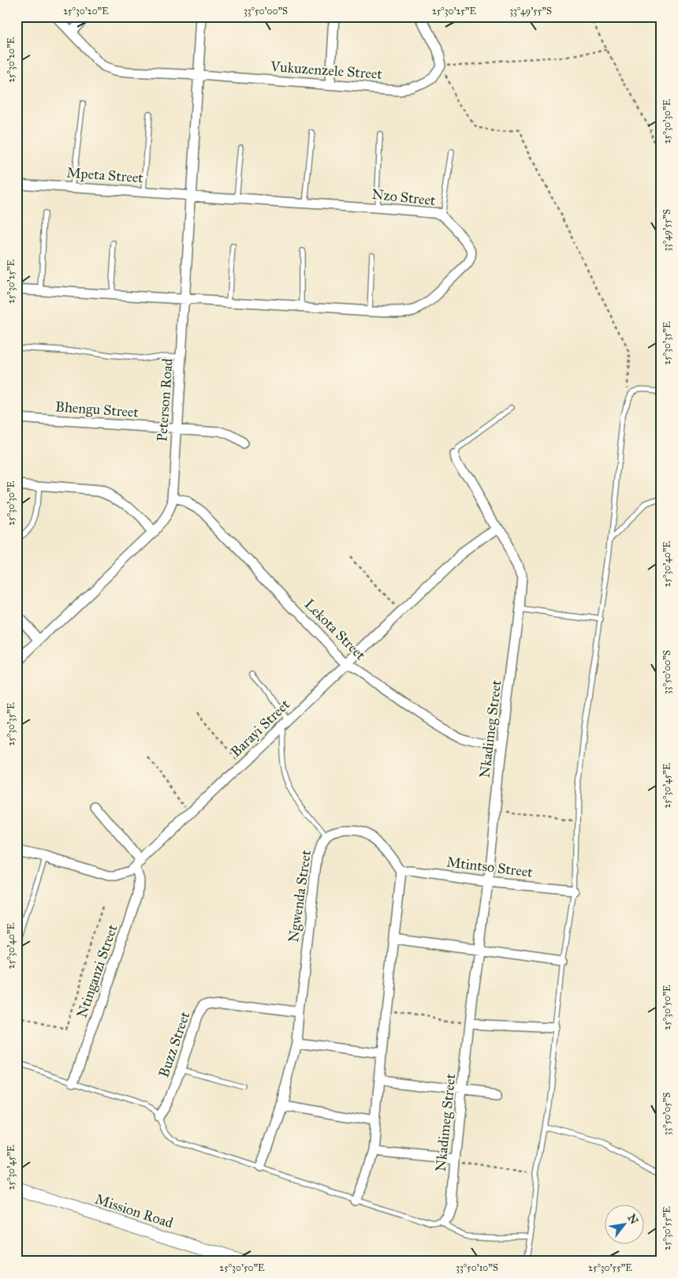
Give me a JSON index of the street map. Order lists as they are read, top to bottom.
{
  "streets": {
    "street": [
      "Vukuzenzele Street",
      "Mpeta Street",
      "Nzo Street",
      "Peterson Road",
      "Bhengu Street",
      "Lekota Street",
      "Barayi Street",
      "Nkadimeg Street",
      "Mtintso Street",
      "Ngwenda Street",
      "Ntinganzi Street",
      "Buzz Street",
      "Mission Road"
    ]
  },
  "crossings": [
    ["Vukuzenzele Street", "Peterson Road"],
    ["Mpeta Street", "Nzo Street"],
    ["Mpeta Street", "Peterson Road"],
    ["Nzo Street", "Peterson Road"],
    ["Peterson Road", "Bhengu Street"],
    ["Peterson Road", "Lekota Street"],
    ["Lekota Street", "Barayi Street"],
    ["Lekota Street", "Nkadimeg Street"],
    ["Barayi Street", "Nkadimeg Street"],
    ["Barayi Street", "Ntinganzi Street"],
    ["Nkadimeg Street", "Mtintso Street"],
    ["Mtintso Street", "Ngwenda Street"],
    ["Ngwenda Street", "Buzz Street"]
  ],
  "north": "top right",
  "coordinates": [
    "25°30'20\"E",
    "33°50'00\"S",
    "25°30'25\"E",
    "33°49'55\"S",
    "25°30'30\"E",
    "25°30'35\"E",
    "25°30'40\"E",
    "25°30'45\"E",
    "25°30'50\"E",
    "33°50'05\"S",
    "25°30'55\"E",
    "33°50'10\"S"
  ]
}
